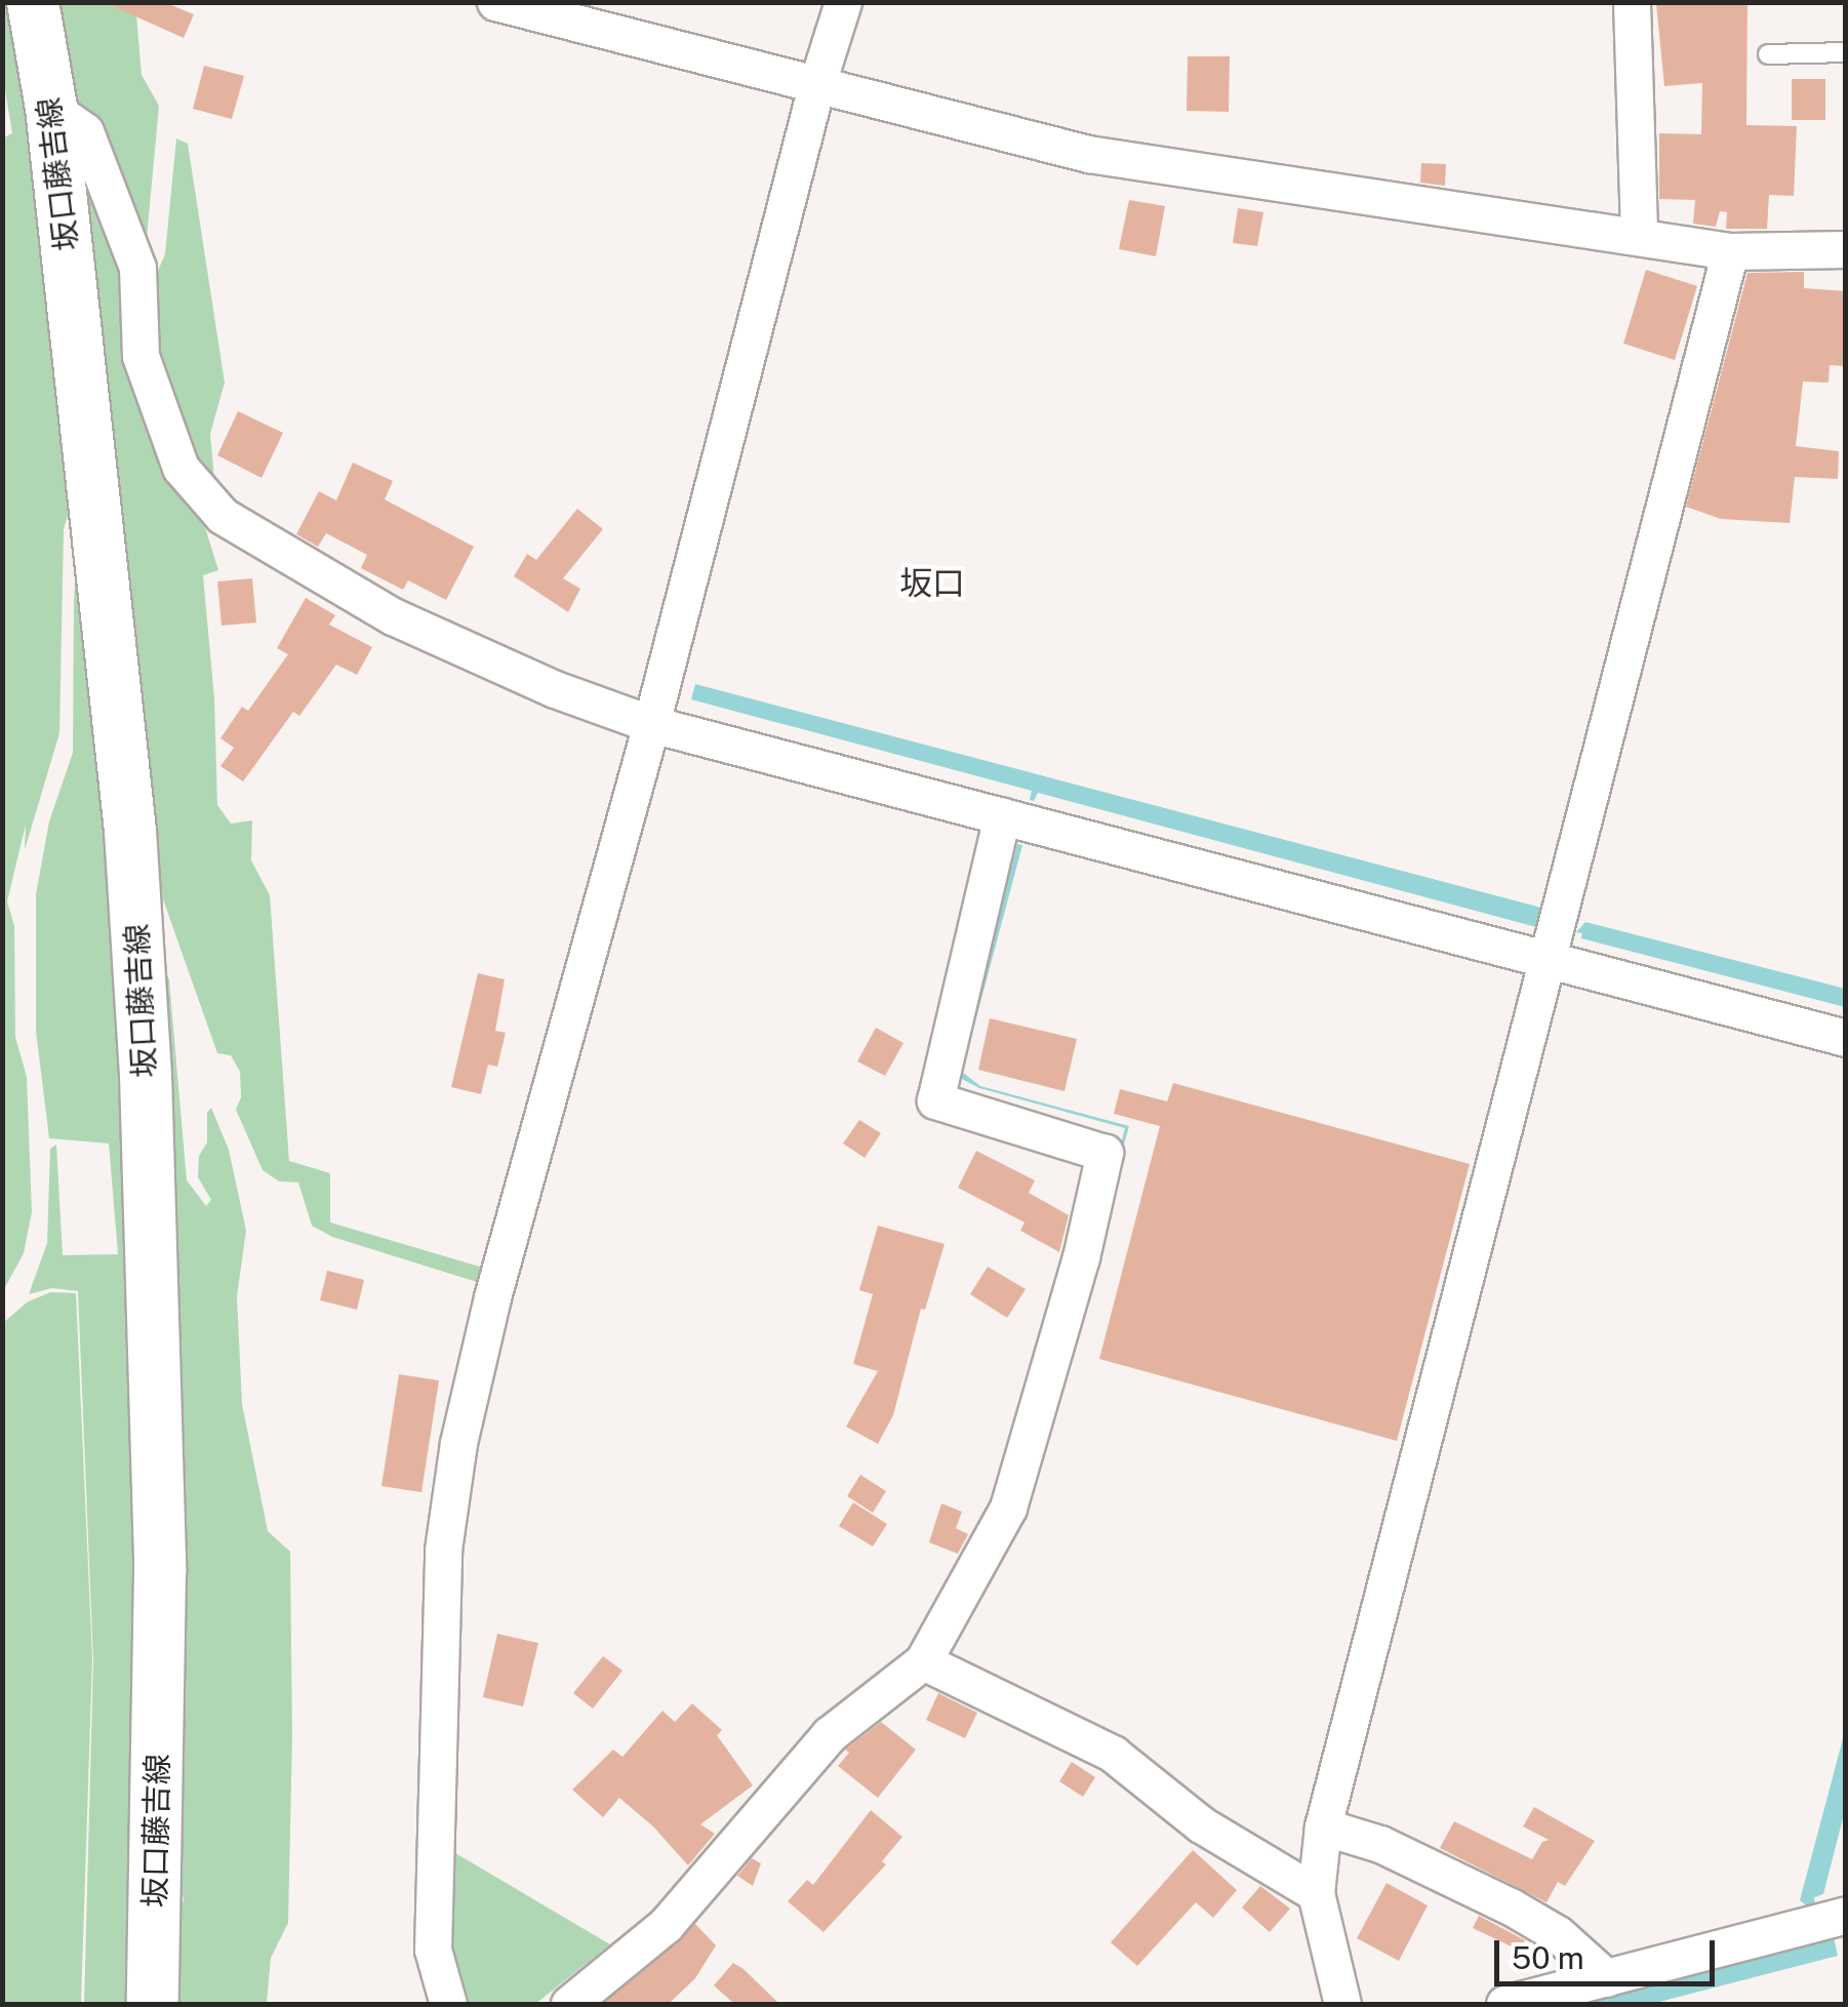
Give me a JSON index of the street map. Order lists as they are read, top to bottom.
{
  "streets": {
    "main road": ["坂口藤吉線"]
  },
  "districts": ["坂口"],
  "scale_bar": "50 m"
}
